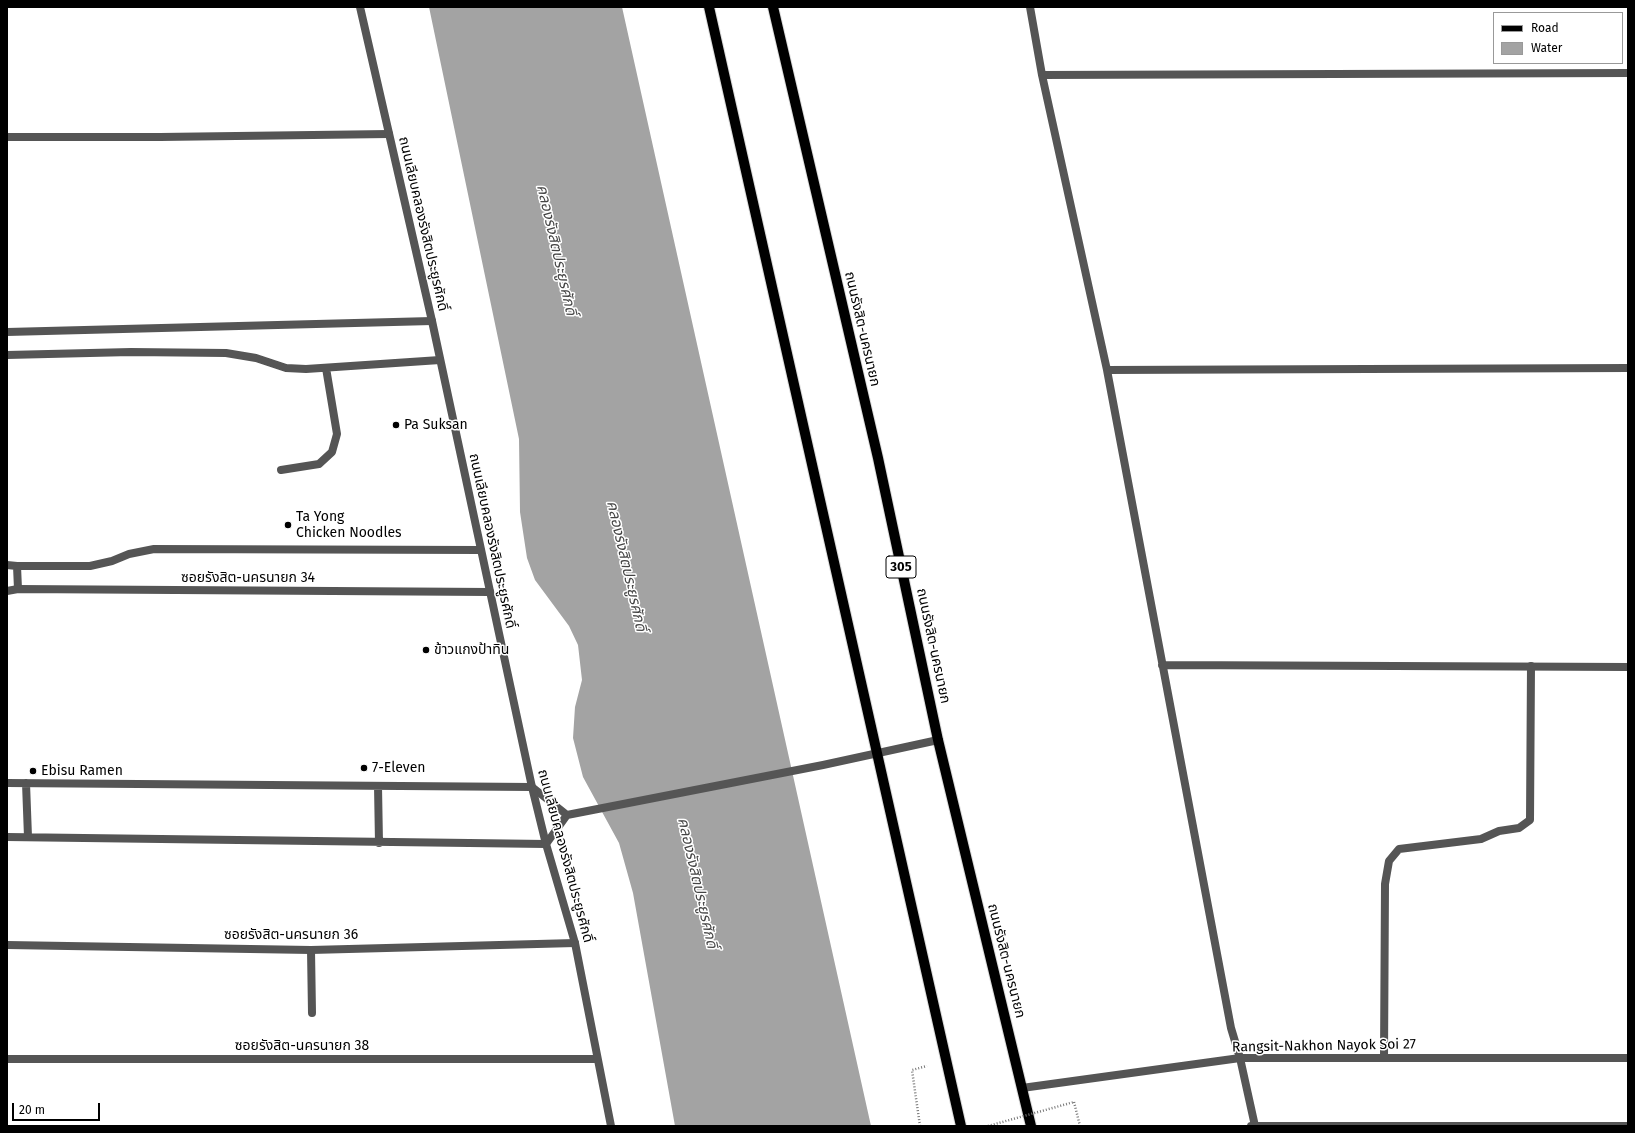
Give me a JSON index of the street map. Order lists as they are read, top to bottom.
{
  "streets": {
    "main road": ["ถนนรังสิต-นครนายก", "305"],
    "street": [
      "ถนนเลียบคลองรังสิตประยูรศักดิ์",
      "ซอยรังสิต-นครนายก 34",
      "ซอยรังสิต-นครนายก 36",
      "ซอยรังสิต-นครนายก 38",
      "Rangsit-Nakhon Nayok Soi 27"
    ]
  },
  "crossings": [
    ["ถนนเลียบคลองรังสิตประยูรศักดิ์", "ซอยรังสิต-นครนายก 34"],
    ["ถนนเลียบคลองรังสิตประยูรศักดิ์", "ซอยรังสิต-นครนายก 36"],
    ["ถนนเลียบคลองรังสิตประยูรศักดิ์", "ซอยรังสิต-นครนายก 38"],
    ["ถนนรังสิต-นครนายก", "Rangsit-Nakhon Nayok Soi 27"]
  ],
  "water": ["คลองรังสิตประยูรศักดิ์"],
  "places": [
    "Pa Suksan",
    "Ta Yong Chicken Noodles",
    "ข้าวแกงป้าทิน",
    "7-Eleven",
    "Ebisu Ramen"
  ],
  "legend": ["Road", "Water"],
  "scale_bar": "20 m"
}
